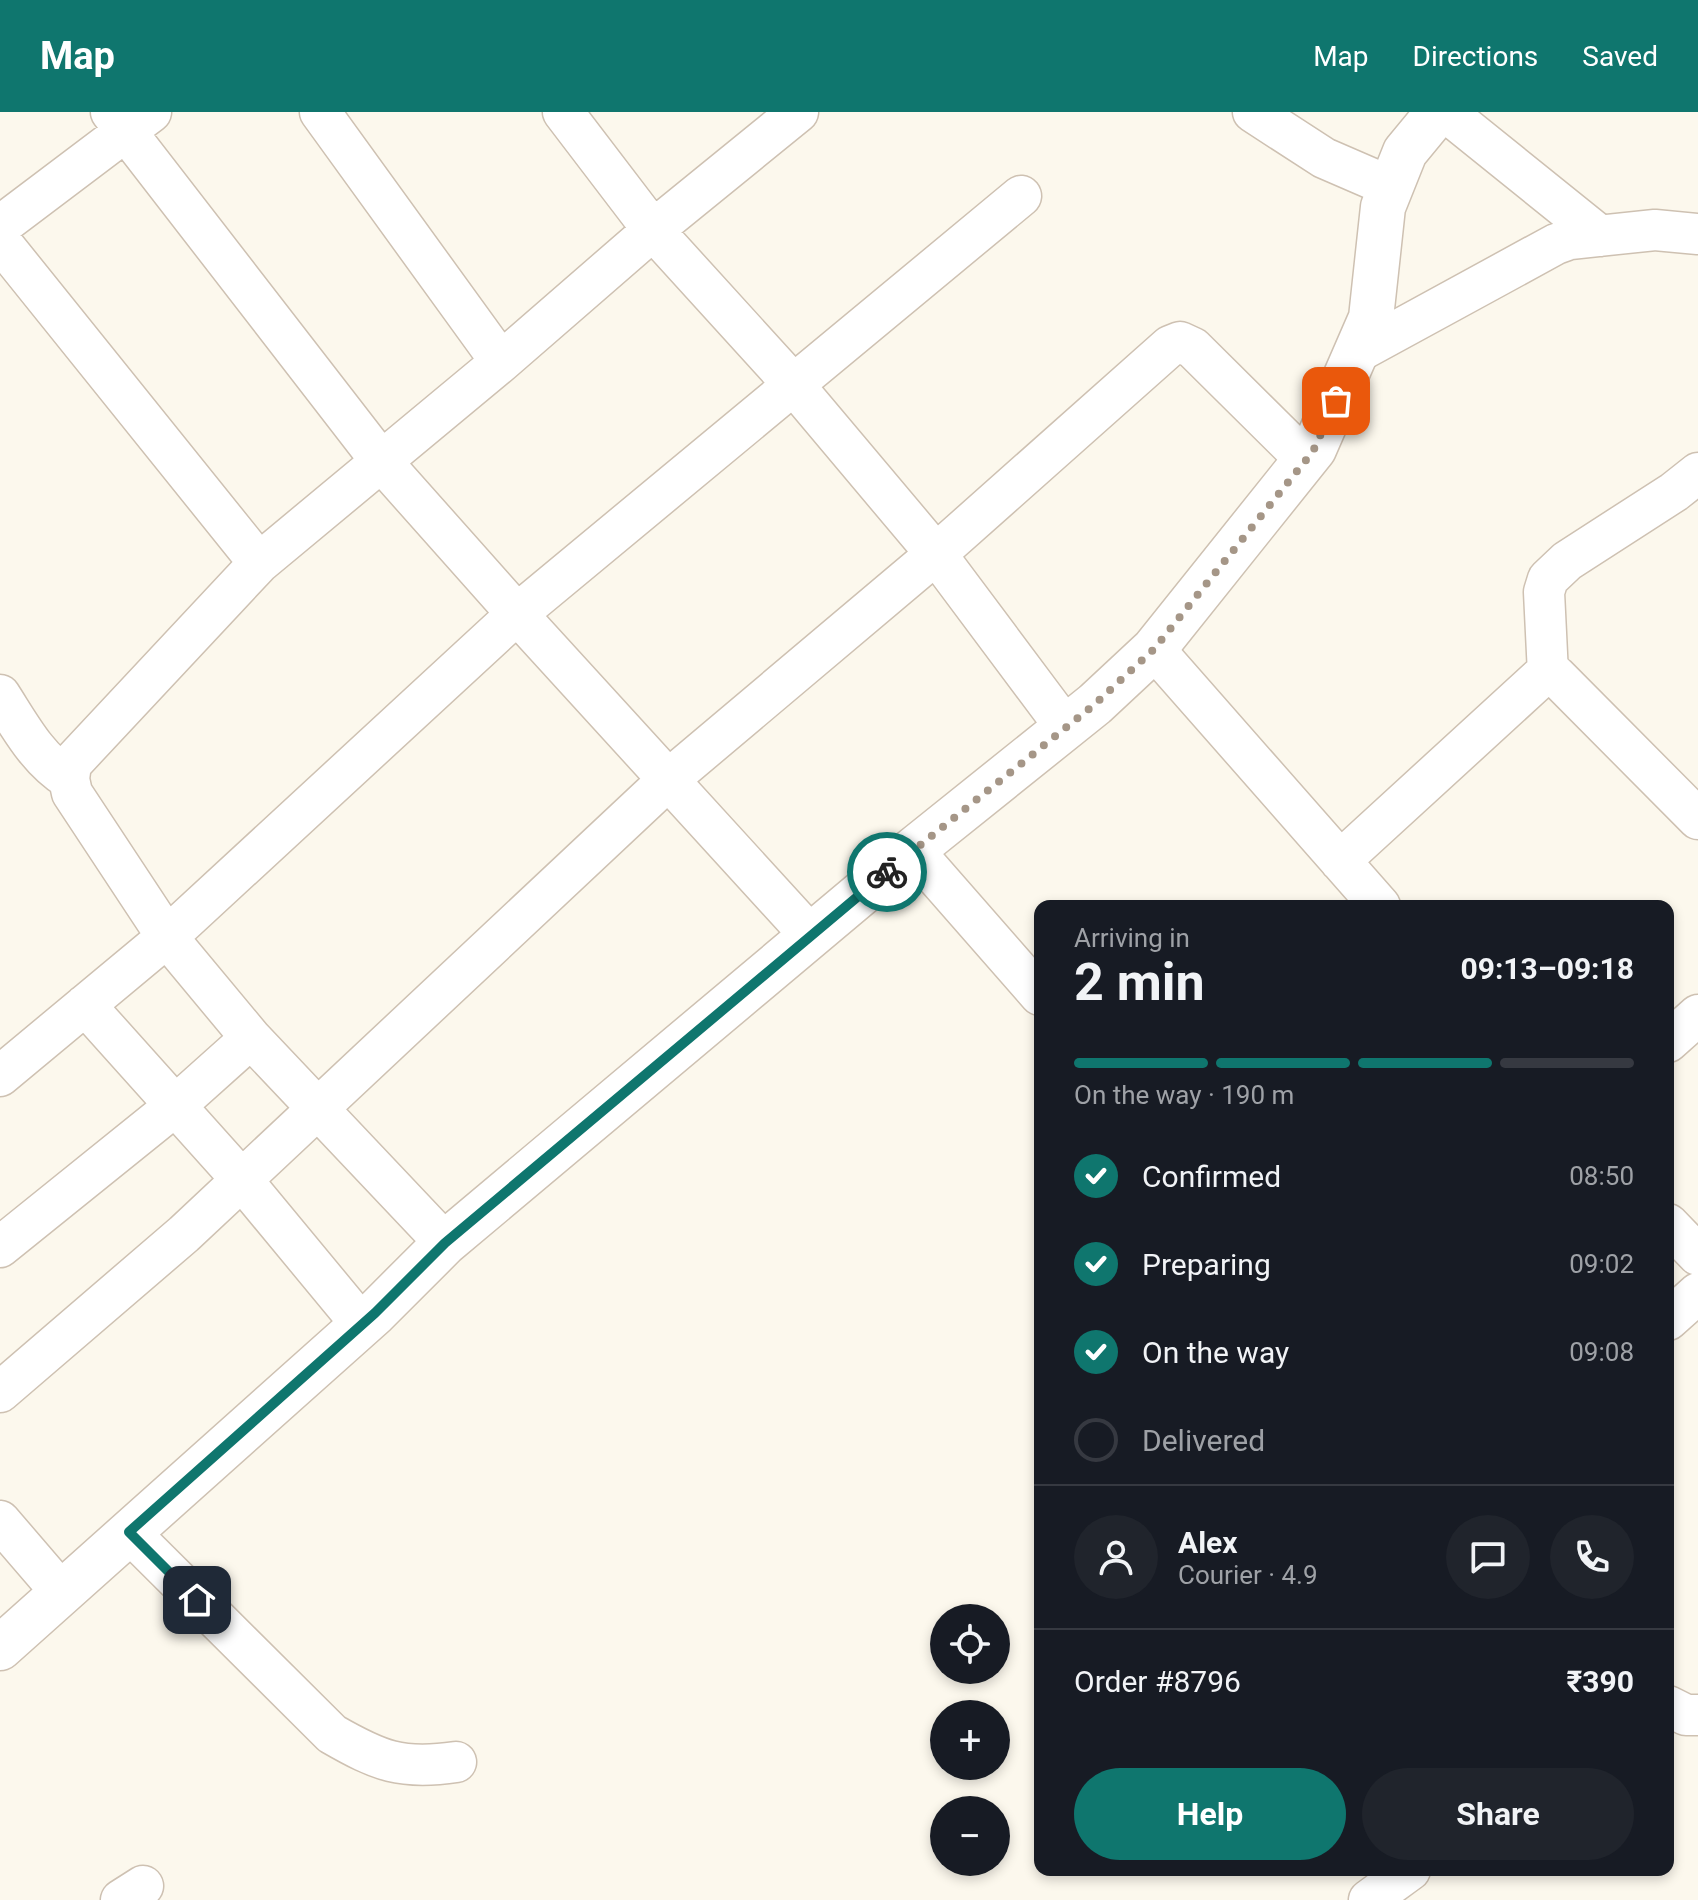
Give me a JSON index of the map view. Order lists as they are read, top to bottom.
{
  "page": {
    "header": "Map",
    "nav": ["Map", "Directions", "Saved"],
    "heading": ["2 min", "Arriving in", "09:13–09:18"],
    "panel": [
      "Alex",
      "Courier · 4.9",
      "Order #8796",
      "₹390"
    ],
    "bar": "On the way · 190 m",
    "list": [
      ["Confirmed", "08:50"],
      ["Preparing", "09:02"],
      ["On the way", "09:08"],
      "Delivered"
    ],
    "map_buttons": ["+", "−"],
    "buttons": ["Help", "Share"]
  }
}
